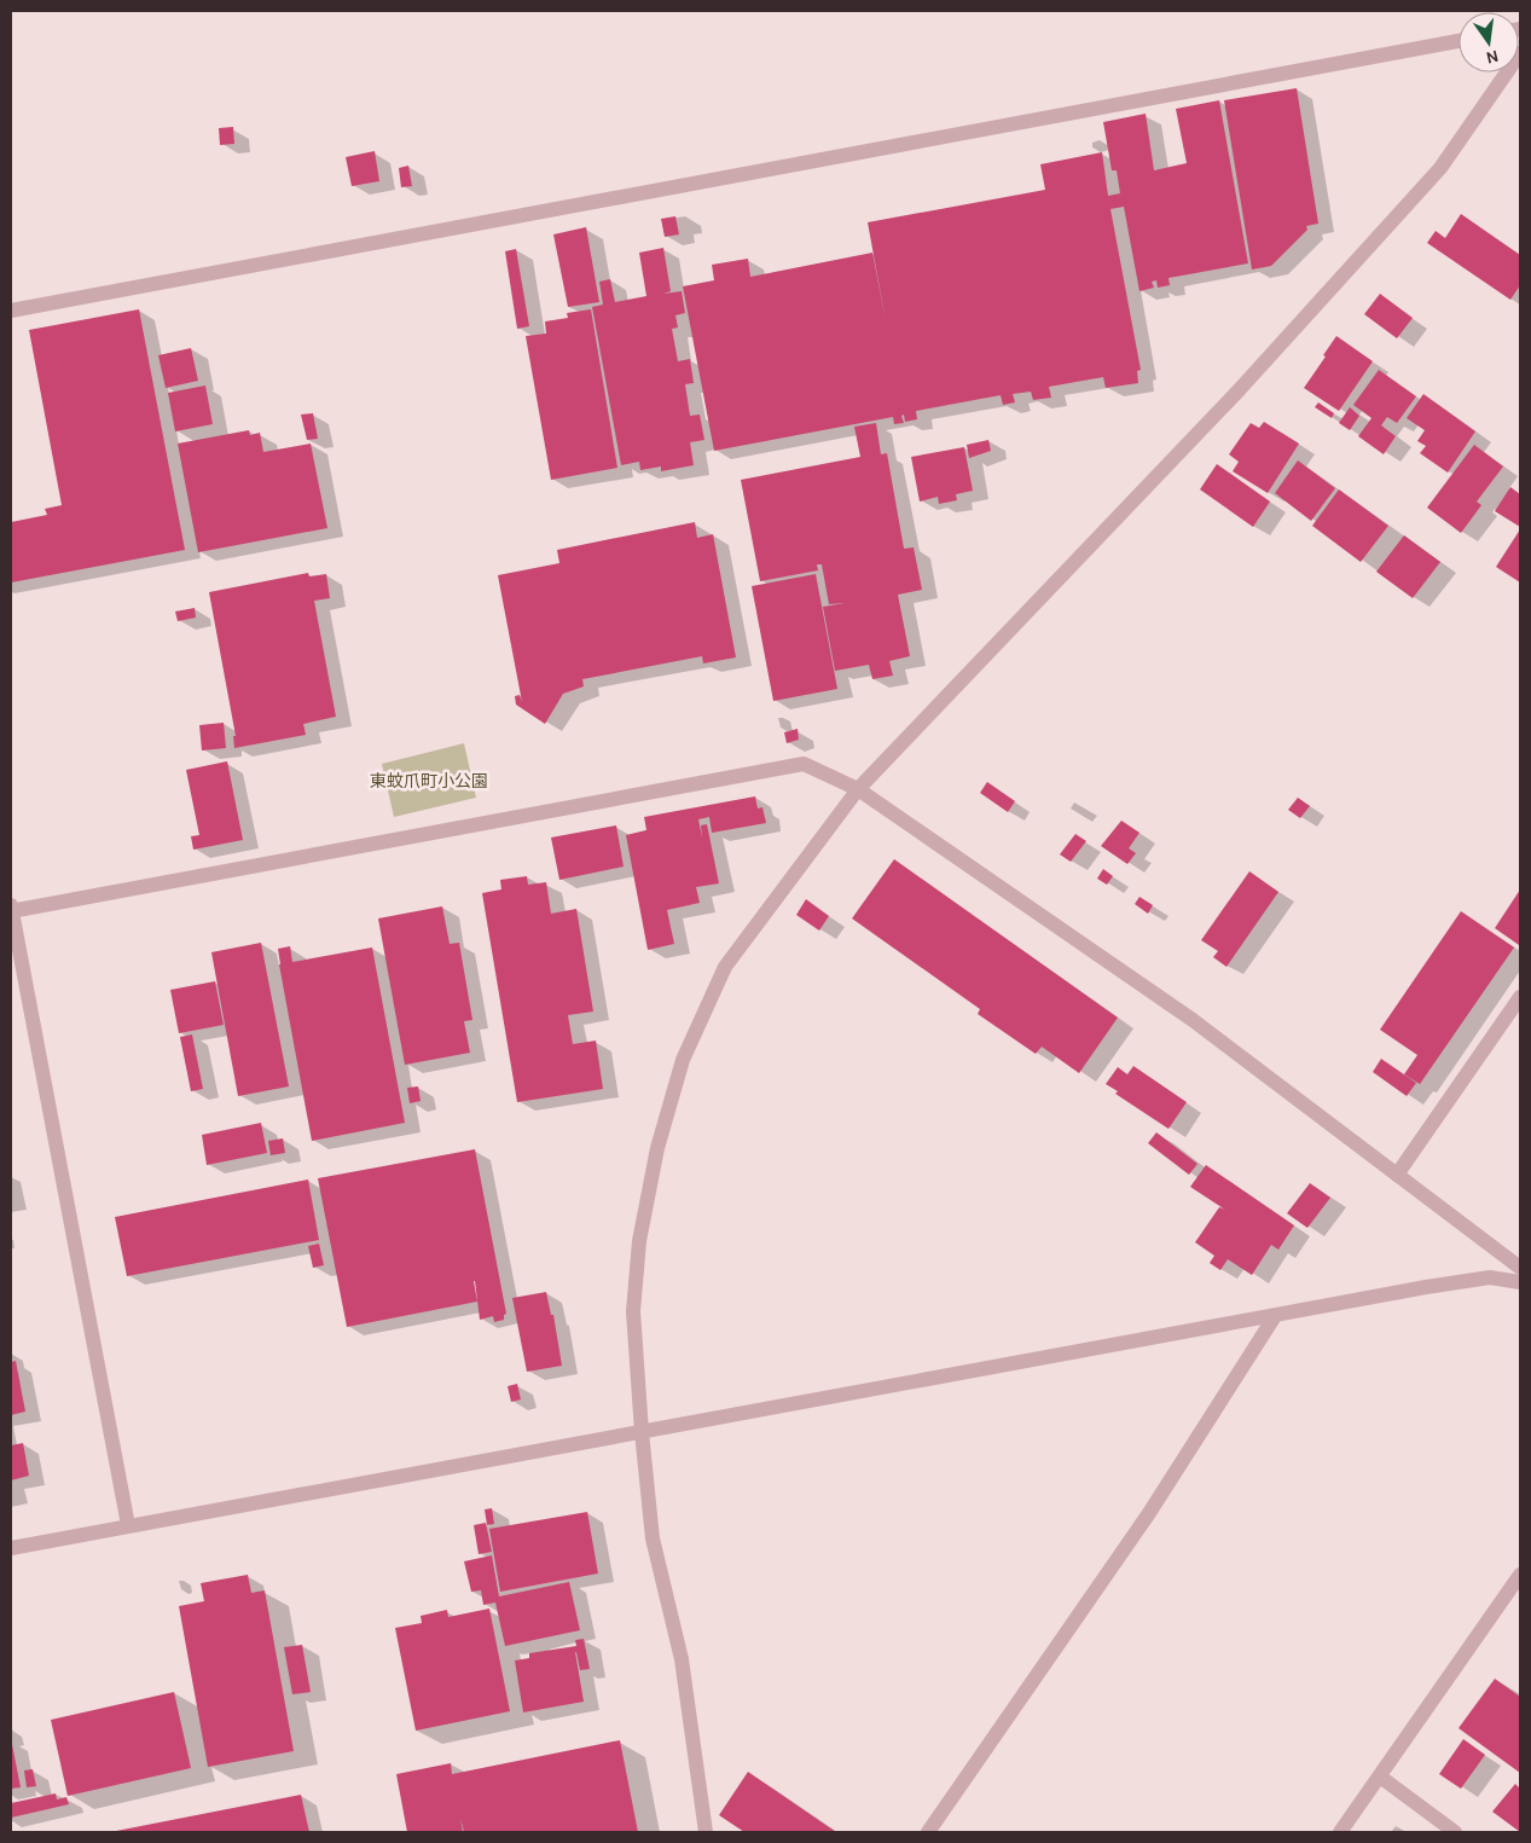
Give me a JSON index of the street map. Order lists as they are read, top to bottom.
{
  "parks": ["東蚊爪町小公園"],
  "north": "bottom"
}
